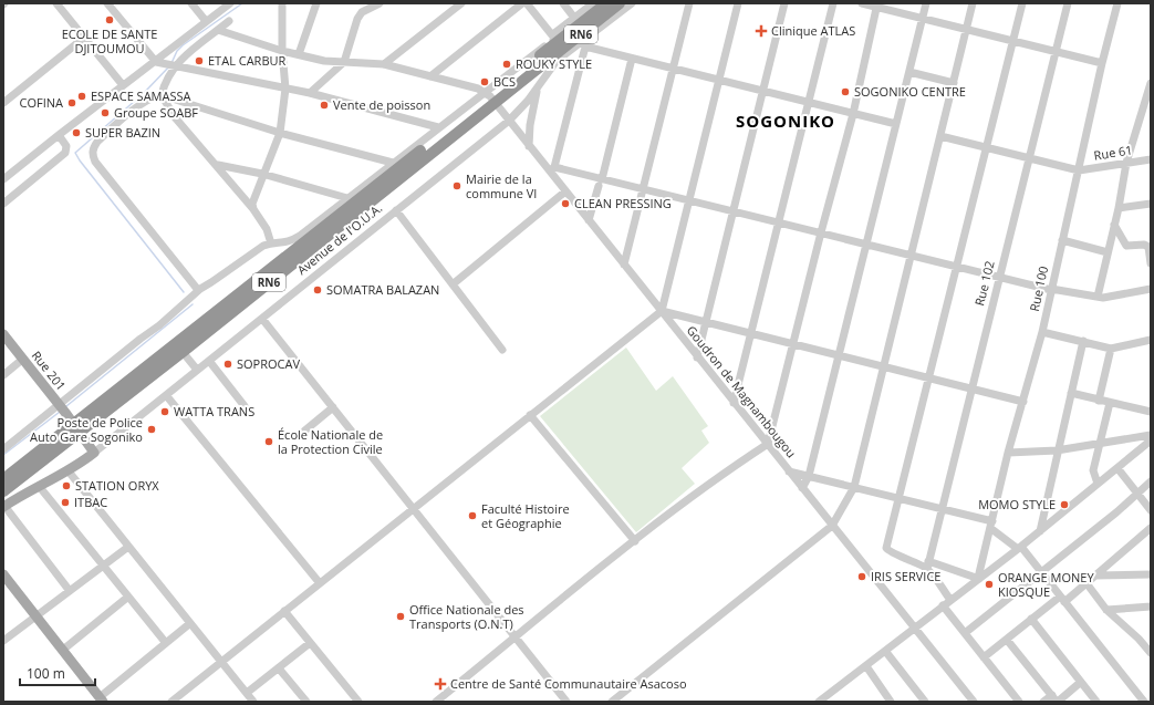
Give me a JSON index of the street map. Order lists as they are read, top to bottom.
{
  "streets": {
    "highway": ["RN6", "Avenue de l'O.U.A."],
    "main road": ["Rue 201"],
    "street": [
      "Rue 61",
      "Rue 102",
      "Rue 100",
      "Goudron de Magnambougou"
    ]
  },
  "crossings": [
    ["Rue 61", "Rue 100"],
    ["Avenue de l'O.U.A.", "Rue 201"],
    ["Avenue de l'O.U.A.", "Goudron de Magnambougou"]
  ],
  "districts": ["SOGONIKO"],
  "places": {
    "other": [
      "ECOLE DE SANTE DJITOUMOU",
      "ETAL CARBUR",
      "ROUKY STYLE",
      "BCS",
      "SOGONIKO CENTRE",
      "ESPACE SAMASSA",
      "COFINA",
      "Vente de poisson",
      "Groupe SOABF",
      "SUPER BAZIN",
      "Mairie de la commune VI",
      "CLEAN PRESSING",
      "SOMATRA BALAZAN",
      "SOPROCAV",
      "WATTA TRANS",
      "Poste de Police Auto Gare Sogoniko",
      "École Nationale de la Protection Civile",
      "STATION ORYX",
      "ITBAC",
      "MOMO STYLE",
      "Faculté Histoire et Géographie",
      "IRIS SERVICE",
      "ORANGE MONEY KIOSQUE",
      "Office Nationale des Transports (O.N.T)"
    ],
    "health": ["Clinique ATLAS", "Centre de Santé Communautaire Asacoso"]
  },
  "scale_bar": "100 m"
}
